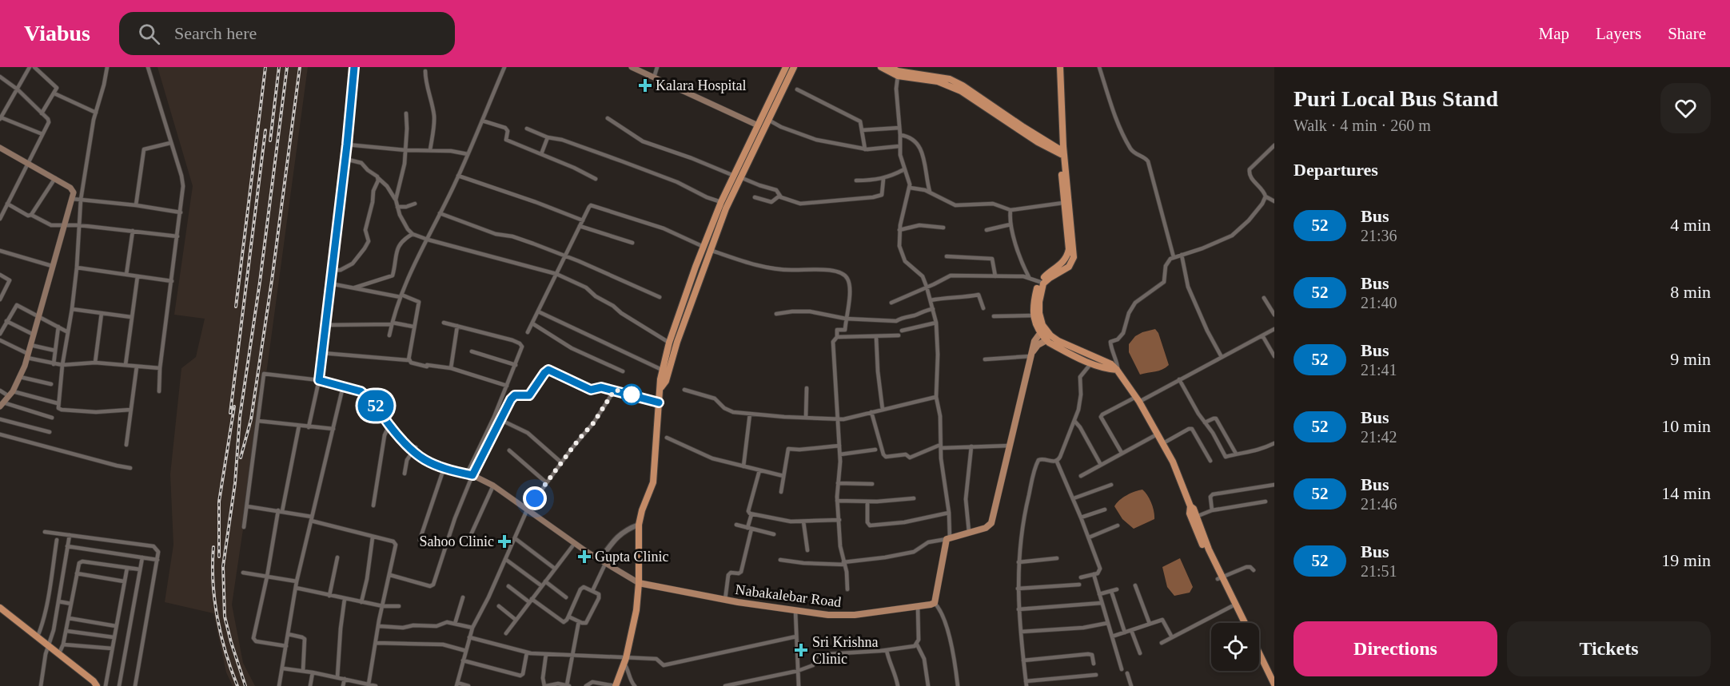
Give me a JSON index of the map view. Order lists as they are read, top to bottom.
{
  "streets": {
    "main road": ["Nabakalebar Road"]
  },
  "places": {
    "health": [
      "Kalara Hospital",
      "Sahoo Clinic",
      "Gupta Clinic",
      "Sri Krishna Clinic"
    ]
  },
  "lines": ["bus line 52"],
  "page": {
    "header": "Viabus",
    "search": "Search here",
    "nav": ["Map", "Layers", "Share"],
    "on_map": "52",
    "heading": [
      ["Puri Local Bus Stand", "Walk · 4 min · 260 m"],
      "Departures"
    ],
    "list": [
      {
        "mark": "52",
        "name": "Bus",
        "note": "21:36",
        "value": "4 min"
      },
      {
        "mark": "52",
        "name": "Bus",
        "note": "21:40",
        "value": "8 min"
      },
      {
        "mark": "52",
        "name": "Bus",
        "note": "21:41",
        "value": "9 min"
      },
      {
        "mark": "52",
        "name": "Bus",
        "note": "21:42",
        "value": "10 min"
      },
      {
        "mark": "52",
        "name": "Bus",
        "note": "21:46",
        "value": "14 min"
      },
      {
        "mark": "52",
        "name": "Bus",
        "note": "21:51",
        "value": "19 min"
      }
    ],
    "buttons": ["Directions", "Tickets"]
  }
}
